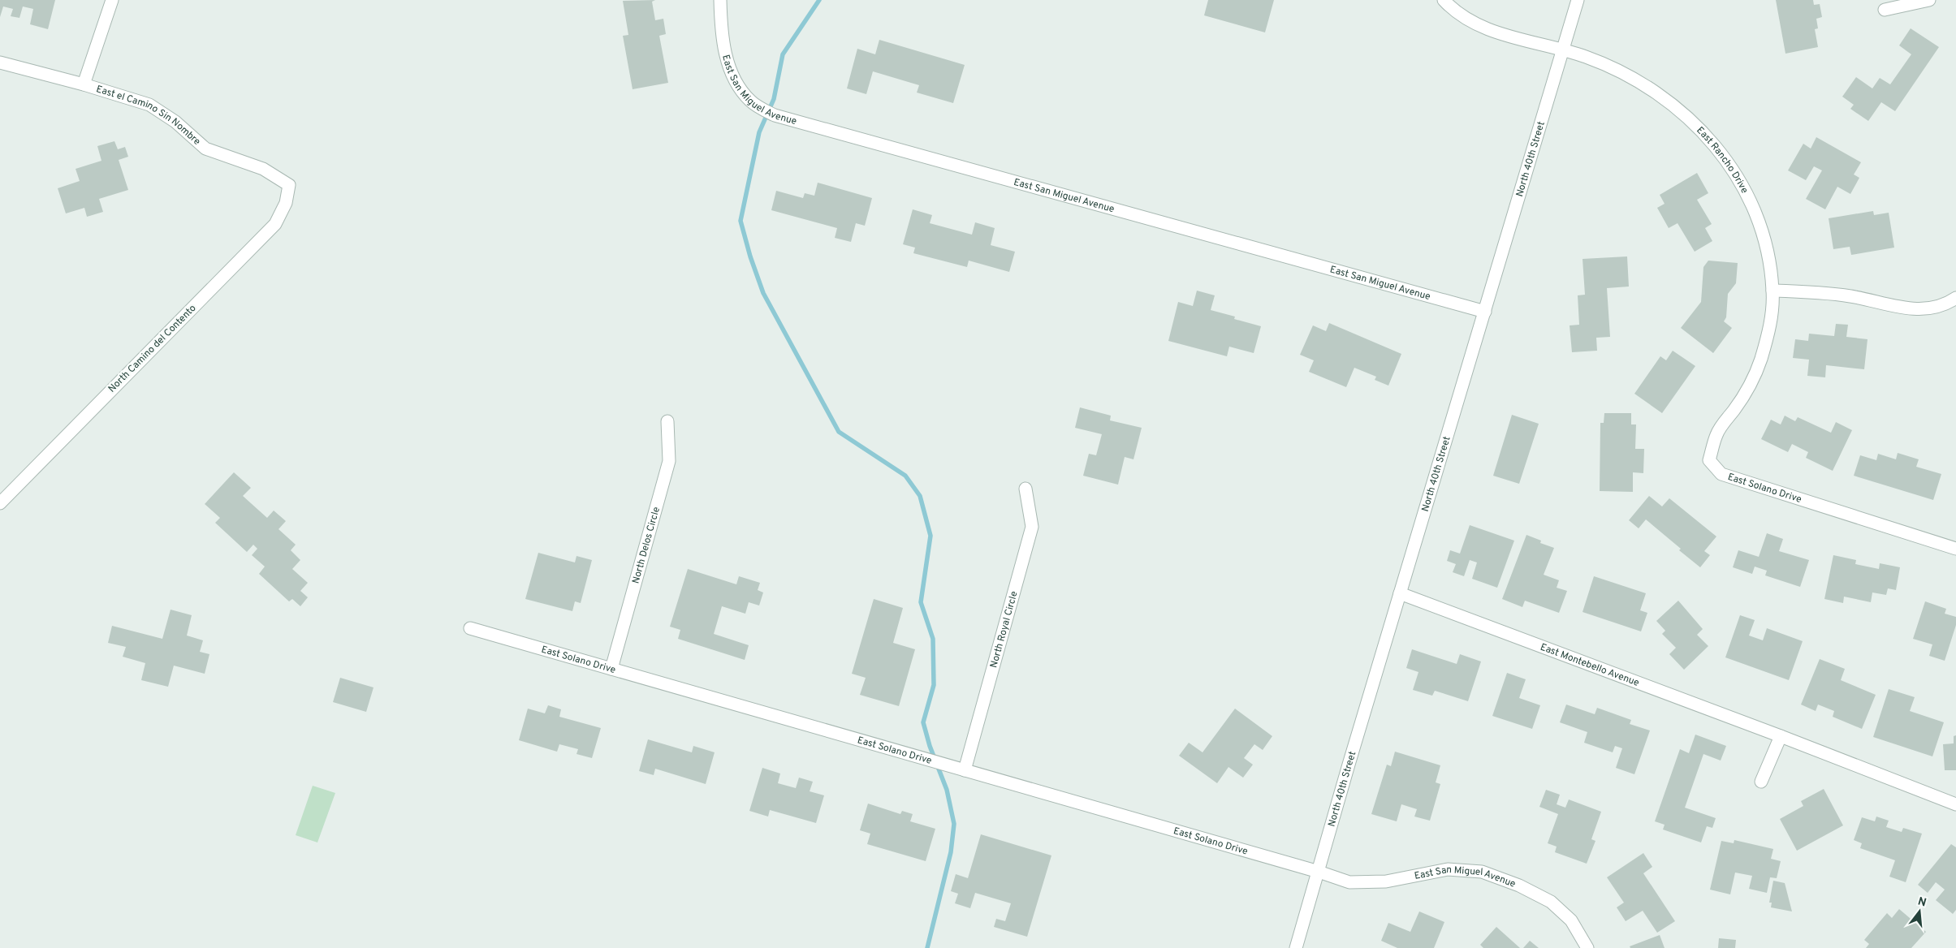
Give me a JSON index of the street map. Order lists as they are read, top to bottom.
{
  "streets": {
    "street": [
      "East San Miguel Avenue",
      "East el Camino Sin Nombre",
      "North 40th Street",
      "East Rancho Drive",
      "North Camino del Contento",
      "East Solano Drive",
      "North Delos Circle",
      "North Royal Circle",
      "East Montebello Avenue"
    ]
  },
  "crossings": [
    ["East San Miguel Avenue", "North 40th Street"],
    ["East San Miguel Avenue", "East Solano Drive"],
    ["East el Camino Sin Nombre", "North Camino del Contento"],
    ["North 40th Street", "East Rancho Drive"],
    ["North 40th Street", "East Solano Drive"],
    ["North 40th Street", "East Montebello Avenue"],
    ["East Rancho Drive", "East Solano Drive"],
    ["East Solano Drive", "North Delos Circle"],
    ["East Solano Drive", "North Royal Circle"]
  ],
  "north": "top"
}
